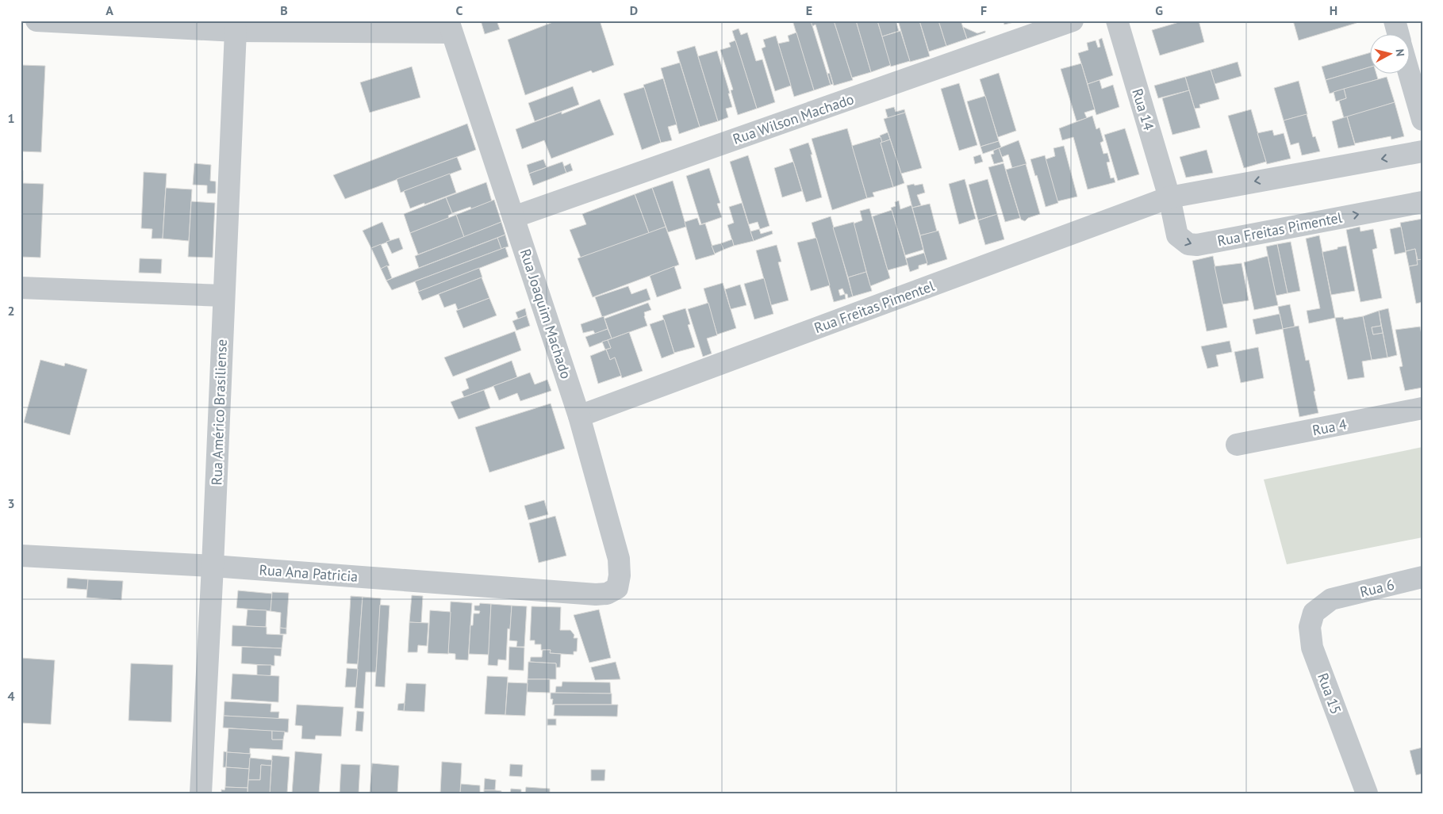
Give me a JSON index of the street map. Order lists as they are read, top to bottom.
{
  "streets": {
    "street": [
      "Rua 14",
      "Rua Wilson Machado",
      "Rua Freitas Pimentel",
      "Rua Joaquim Machado",
      "Rua Américo Brasiliense",
      "Rua 4",
      "Rua Ana Patricia",
      "Rua 6",
      "Rua 15"
    ]
  },
  "crossings": [
    ["Rua 14", "Rua Freitas Pimentel"],
    ["Rua Wilson Machado", "Rua Joaquim Machado"],
    ["Rua Freitas Pimentel", "Rua Joaquim Machado"],
    ["Rua Joaquim Machado", "Rua Ana Patricia"],
    ["Rua Américo Brasiliense", "Rua Ana Patricia"],
    ["Rua 6", "Rua 15"]
  ],
  "north": "right",
  "grid": {
    "columns": [
      "A",
      "B",
      "C",
      "D",
      "E",
      "F",
      "G",
      "H"
    ],
    "rows": [
      "1",
      "2",
      "3",
      "4"
    ]
  }
}
